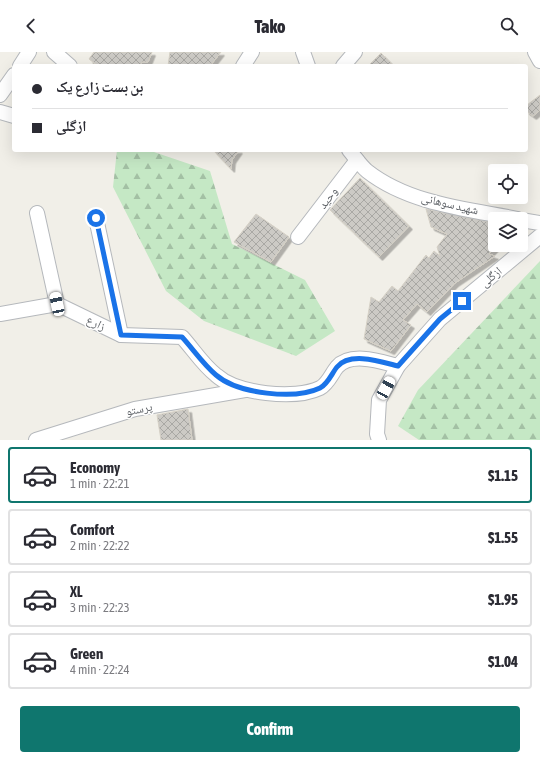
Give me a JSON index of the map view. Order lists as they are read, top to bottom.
{
  "streets": {
    "street": [
      "وحید",
      "شهید سوهانی",
      "ازگلی",
      "زارع",
      "پرستو"
    ]
  },
  "crossings": [
    ["وحید", "شهید سوهانی"],
    ["ازگلی", "زارع"],
    ["زارع", "پرستو"]
  ],
  "page": {
    "header": "Tako",
    "banner": ["بن بست زارع یک", "ازگلی"],
    "list": [
      {
        "name": "Economy",
        "note": "1 min · 22:21",
        "value": "$1.15"
      },
      {
        "name": "Comfort",
        "note": "2 min · 22:22",
        "value": "$1.55"
      },
      {
        "name": "XL",
        "note": "3 min · 22:23",
        "value": "$1.95"
      },
      {
        "name": "Green",
        "note": "4 min · 22:24",
        "value": "$1.04"
      }
    ],
    "buttons": "Confirm"
  }
}
